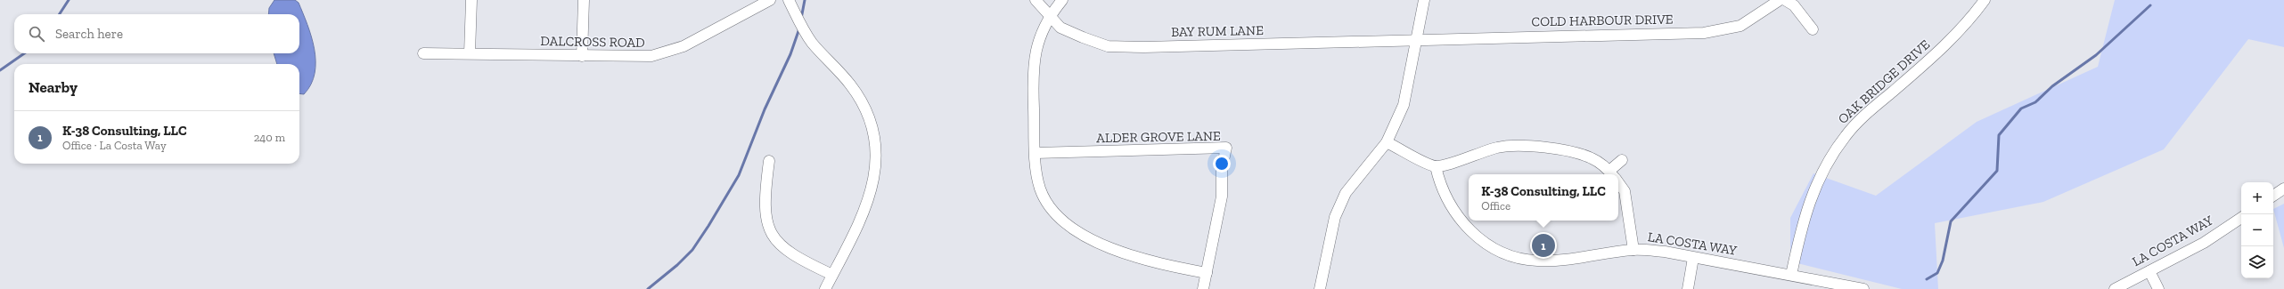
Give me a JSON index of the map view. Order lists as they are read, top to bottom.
{
  "streets": {
    "street": [
      "COLD HARBOUR DRIVE",
      "BAY RUM LANE",
      "DALCROSS ROAD",
      "OAK BRIDGE DRIVE",
      "ALDER GROVE LANE",
      "LA COSTA WAY"
    ]
  },
  "crossings": [
    ["COLD HARBOUR DRIVE", "BAY RUM LANE"],
    ["OAK BRIDGE DRIVE", "LA COSTA WAY"]
  ],
  "page": {
    "search": "Search here",
    "heading": "Nearby",
    "list": [
      {
        "mark": "1",
        "name": "K-38 Consulting, LLC",
        "note": "Office · La Costa Way",
        "value": "240 m"
      }
    ],
    "popup": ["K-38 Consulting, LLC", "Office"],
    "map_buttons": ["+", "−"],
    "pins": "1"
  }
}
